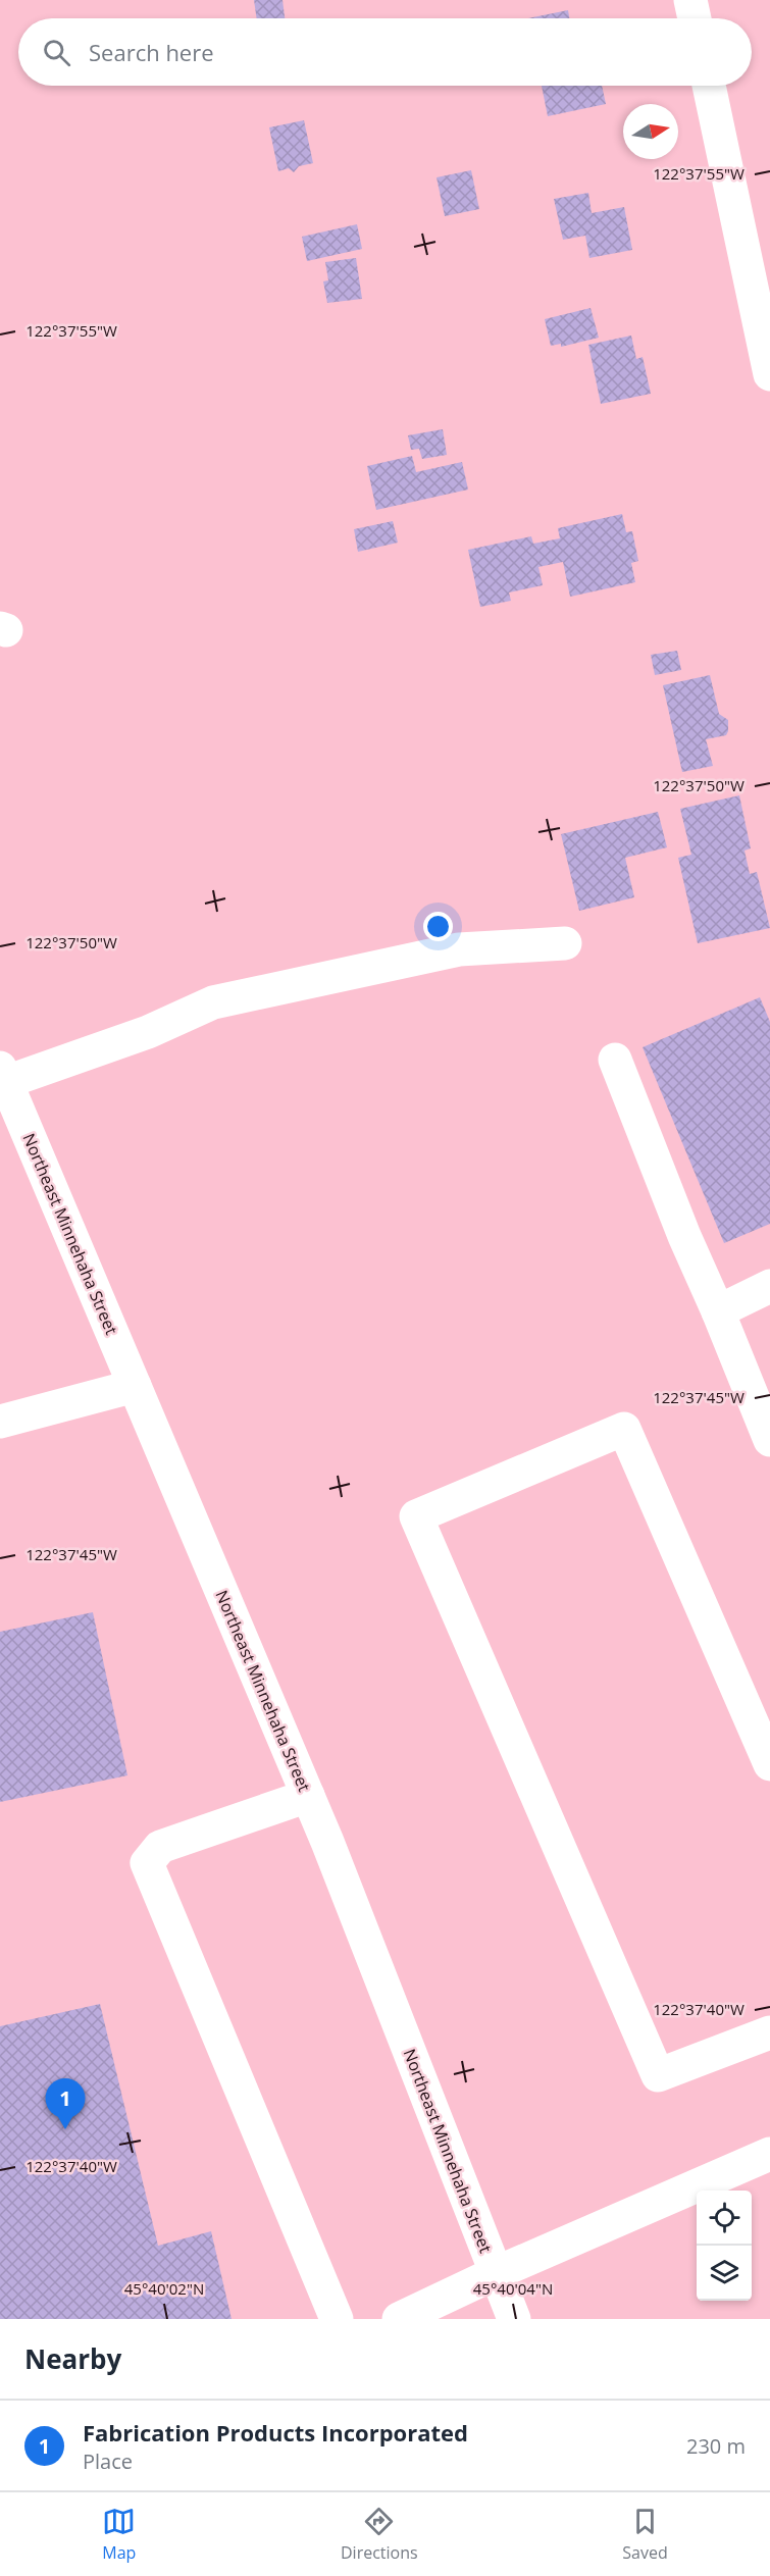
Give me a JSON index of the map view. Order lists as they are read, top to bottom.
{
  "streets": {
    "main road": ["Northeast Minnehaha Street"]
  },
  "north": "right",
  "page": {
    "search": "Search here",
    "pins": "1",
    "heading": "Nearby",
    "list": [
      {
        "mark": "1",
        "name": "Fabrication Products Incorporated",
        "note": "Place",
        "value": "230 m"
      }
    ],
    "nav": ["Map", "Directions", "Saved"]
  },
  "coordinates": [
    "122°37'55\"W",
    "122°37'50\"W",
    "122°37'45\"W",
    "122°37'40\"W",
    "45°40'02\"N",
    "45°40'04\"N"
  ]
}
